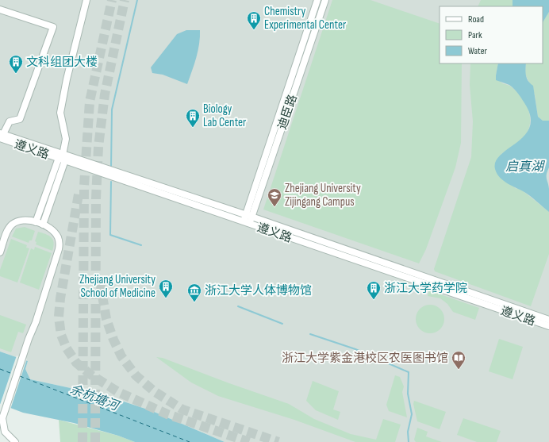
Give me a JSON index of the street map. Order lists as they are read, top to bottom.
{
  "streets": {
    "street": ["迪臣路", "遵义路"]
  },
  "crossings": [
    ["迪臣路", "遵义路"]
  ],
  "water": ["启真湖", "余杭塘河"],
  "places": {
    "building": [
      "Chemistry Experimental Center",
      "文科组团大楼",
      "Biology Lab Center",
      "Zhejiang University School of Medicine",
      "浙江大学药学院"
    ],
    "school or university": ["Zhejiang University Zijingang Campus"],
    "museum": ["浙江大学人体博物馆"],
    "library": ["浙江大学紫金港校区农医图书馆"]
  },
  "legend": ["Road", "Park", "Water"]
}
